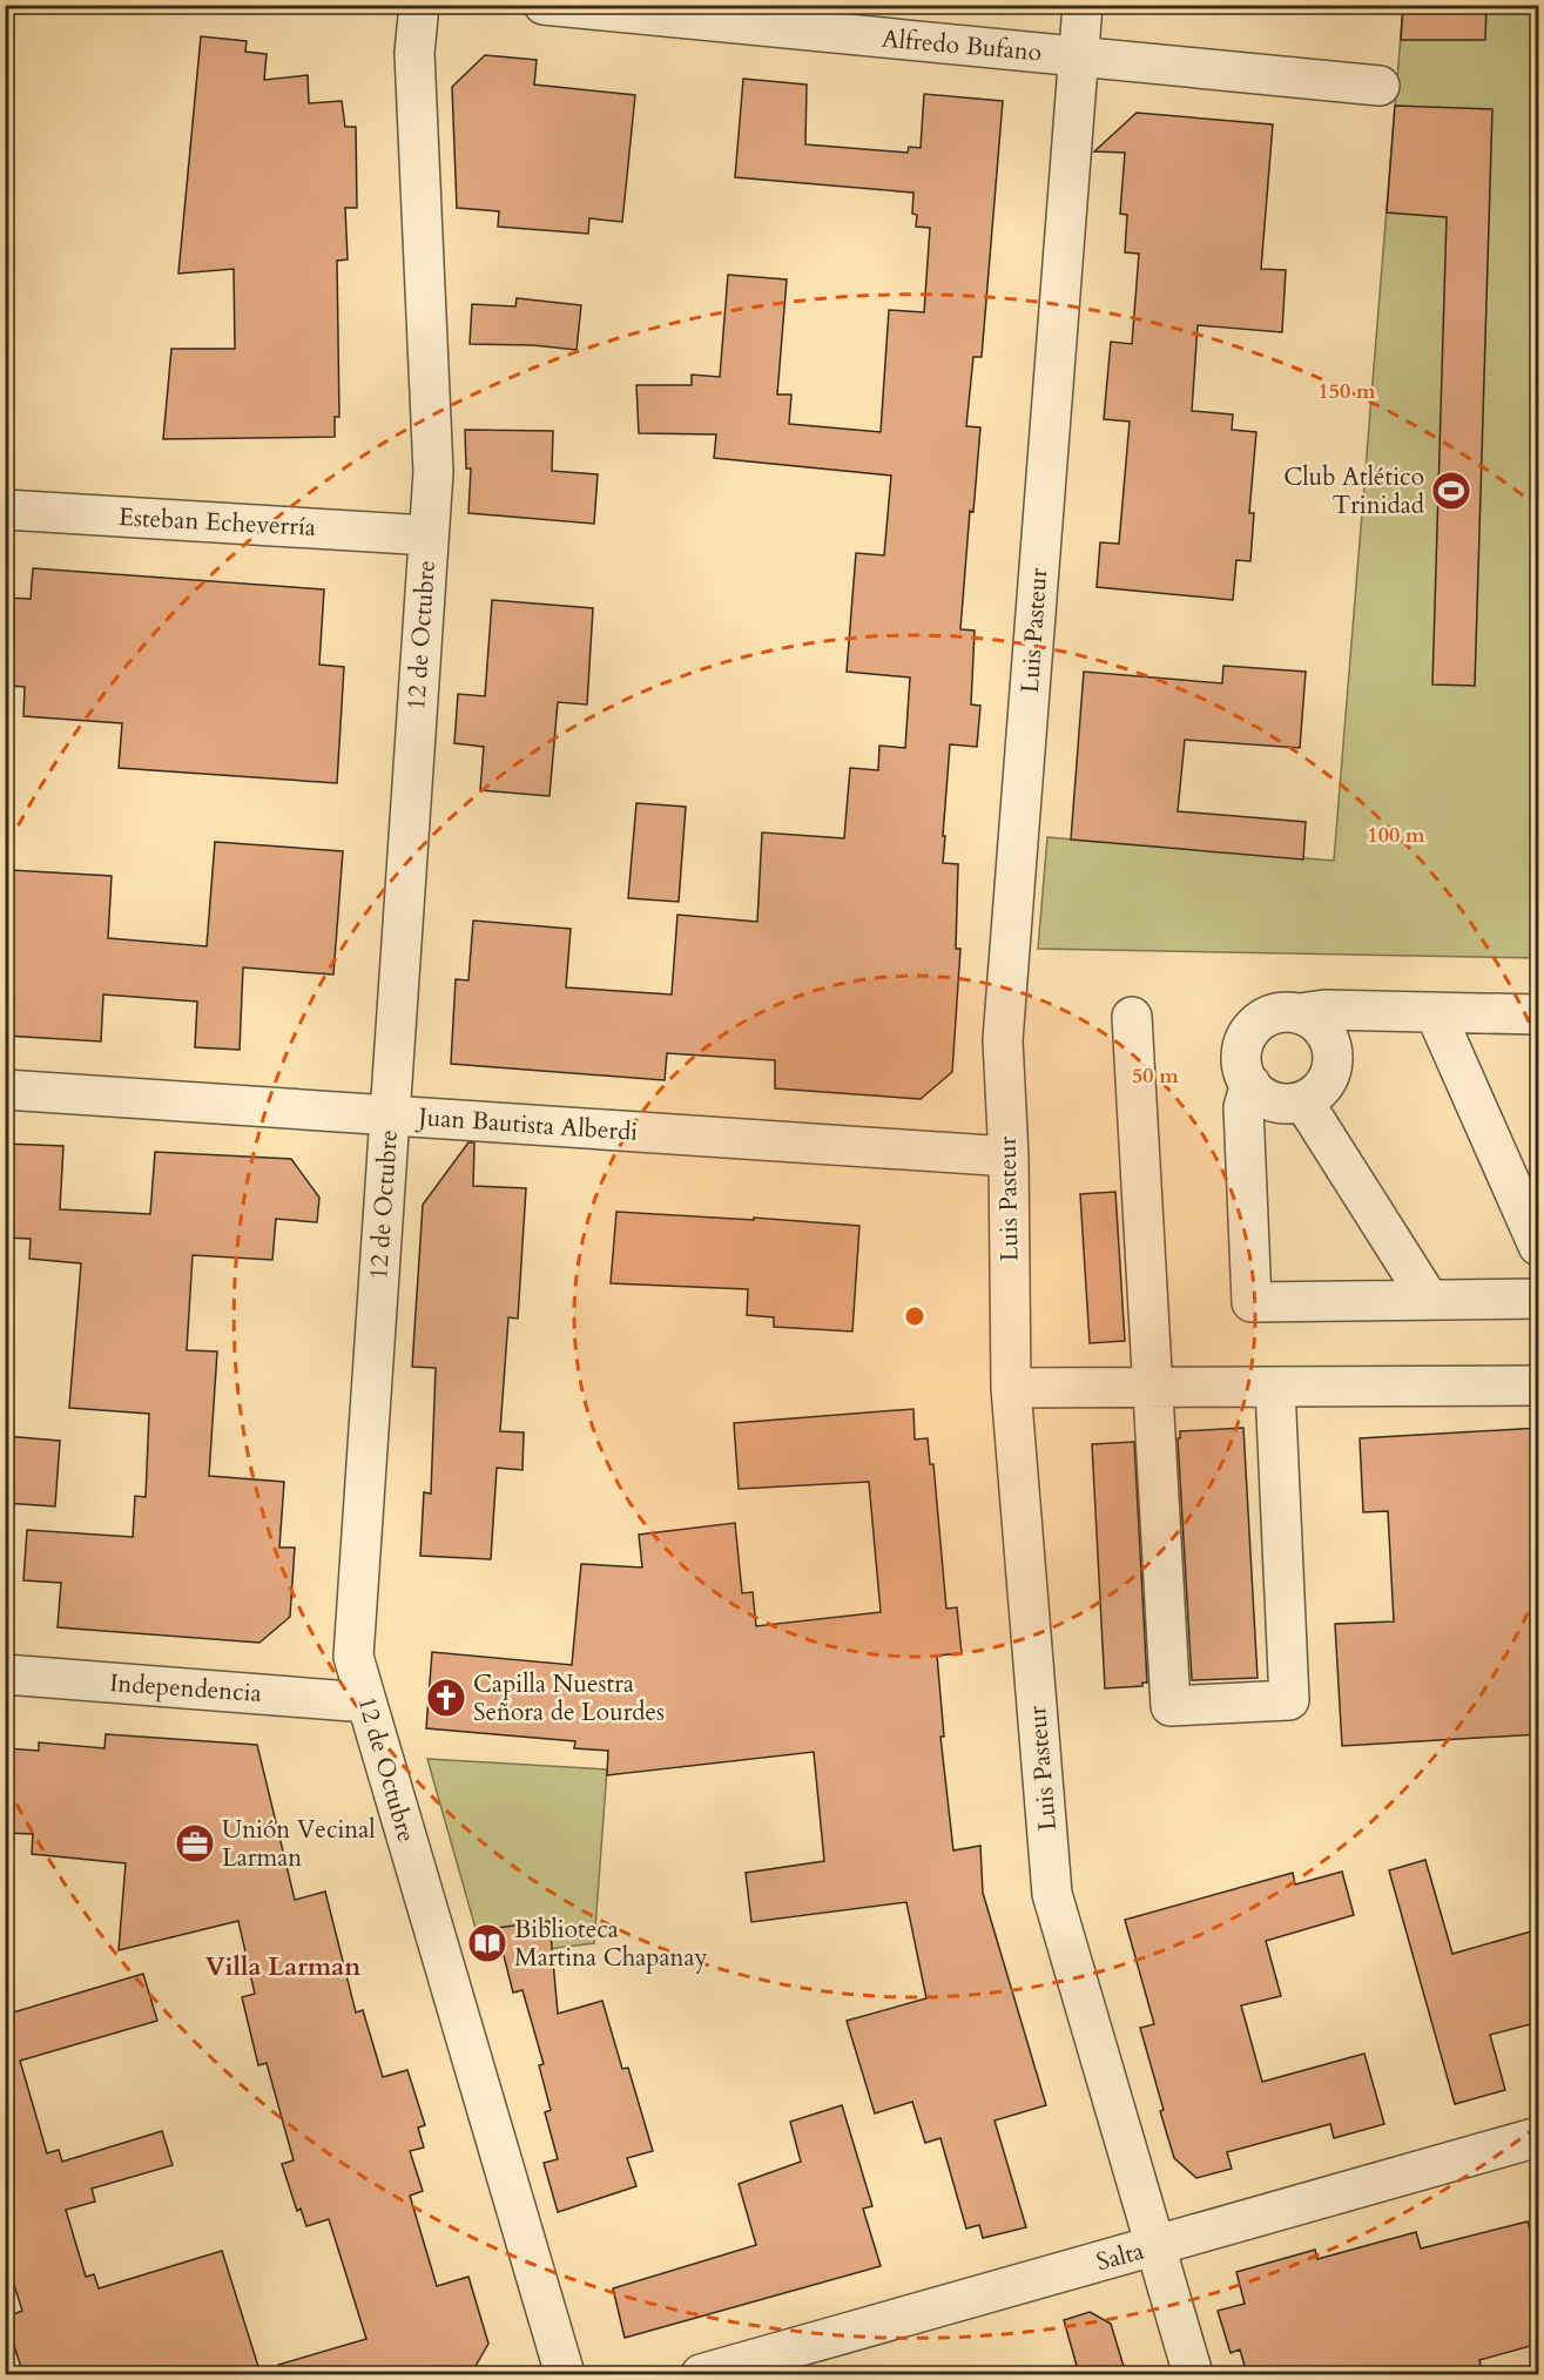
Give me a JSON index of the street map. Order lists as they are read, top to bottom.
{
  "streets": {
    "street": [
      "Alfredo Bufano",
      "Esteban Echeverría",
      "Luis Pasteur",
      "12 de Octubre",
      "Juan Bautista Alberdi",
      "Independencia",
      "Salta"
    ]
  },
  "crossings": [
    ["Alfredo Bufano", "Luis Pasteur"],
    ["Esteban Echeverría", "12 de Octubre"],
    ["Luis Pasteur", "Juan Bautista Alberdi"],
    ["Luis Pasteur", "Salta"],
    ["12 de Octubre", "Juan Bautista Alberdi"],
    ["12 de Octubre", "Independencia"]
  ],
  "districts": ["Villa Larman"],
  "places": {
    "sports": ["Club Atlético Trinidad"],
    "church": ["Capilla Nuestra Señora de Lourdes"],
    "office": ["Unión Vecinal Larman"],
    "library": ["Biblioteca Martina Chapanay"]
  },
  "rings": ["150 m", "100 m", "50 m"]
}
